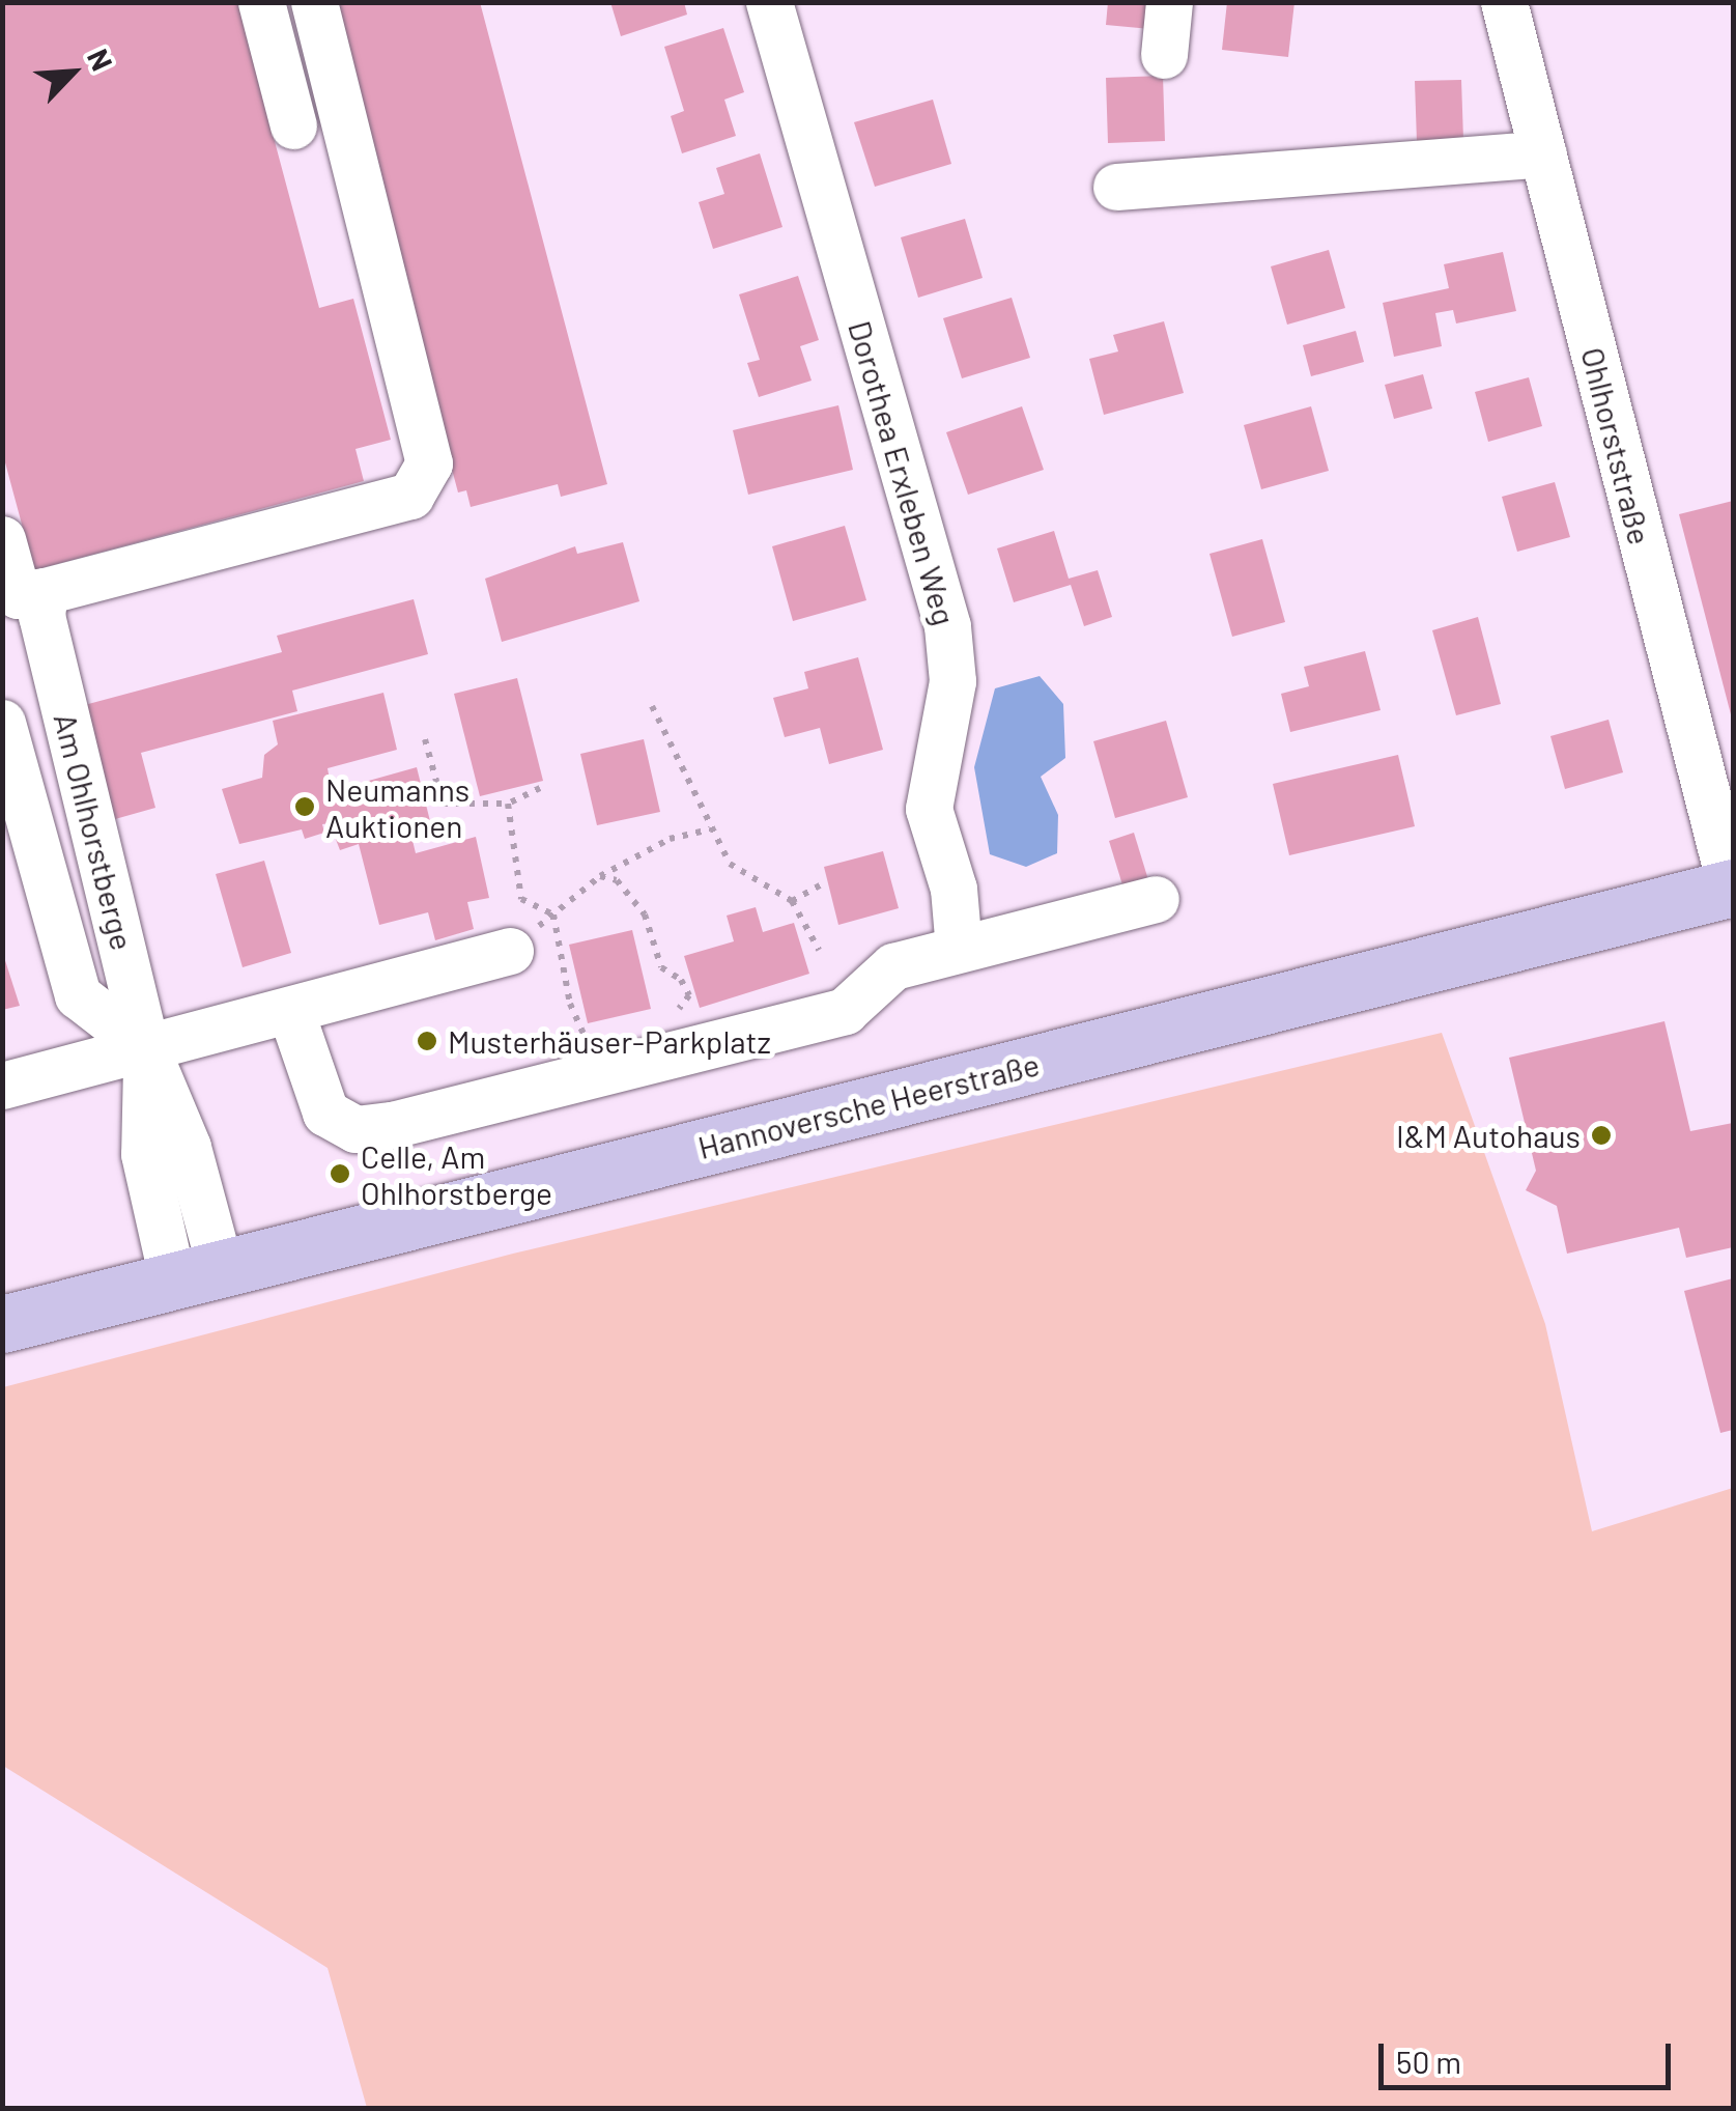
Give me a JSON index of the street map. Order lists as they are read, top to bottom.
{
  "streets": {
    "main road": ["Hannoversche Heerstraße"],
    "street": ["Ohlhorststraße", "Dorothea Erxleben Weg", "Am Ohlhorstberge"]
  },
  "crossings": [
    ["Ohlhorststraße", "Hannoversche Heerstraße"],
    ["Am Ohlhorstberge", "Hannoversche Heerstraße"]
  ],
  "places": [
    "Neumanns Auktionen",
    "Musterhäuser-Parkplatz",
    "I&M Autohaus",
    "Celle, Am Ohlhorstberge"
  ],
  "scale_bar": "50 m",
  "north": "top right"
}
